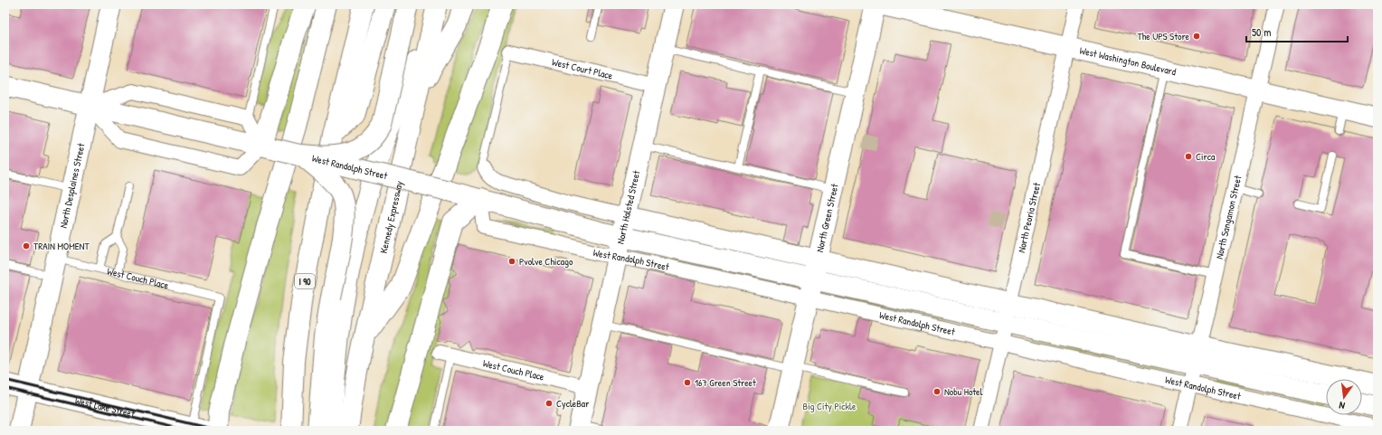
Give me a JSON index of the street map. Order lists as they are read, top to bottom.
{
  "streets": {
    "main road": [
      "West Washington Boulevard",
      "West Randolph Street",
      "North Desplaines Street",
      "North Halsted Street",
      "Kennedy Expressway",
      "North Green Street",
      "I 90",
      "West Lake Street"
    ],
    "street": [
      "West Court Place",
      "North Peoria Street",
      "North Sangamon Street",
      "West Couch Place"
    ]
  },
  "crossings": [
    ["West Washington Boulevard", "North Peoria Street"],
    ["West Washington Boulevard", "North Sangamon Street"],
    ["West Court Place", "North Halsted Street"],
    ["West Randolph Street", "North Desplaines Street"],
    ["West Randolph Street", "North Halsted Street"],
    ["West Randolph Street", "North Green Street"],
    ["West Randolph Street", "North Peoria Street"],
    ["West Randolph Street", "North Sangamon Street"],
    ["North Desplaines Street", "West Couch Place"],
    ["North Desplaines Street", "West Lake Street"],
    ["North Halsted Street", "West Couch Place"],
    ["West Couch Place", "West Lake Street"]
  ],
  "parks": ["Big City Pickle"],
  "places": [
    "The UPS Store",
    "Circa",
    "TRAIN MOMENT",
    "Pvolve Chicago",
    "167 Green Street",
    "Nobu Hotel",
    "CycleBar"
  ],
  "scale_bar": "50 m",
  "north": "bottom"
}
